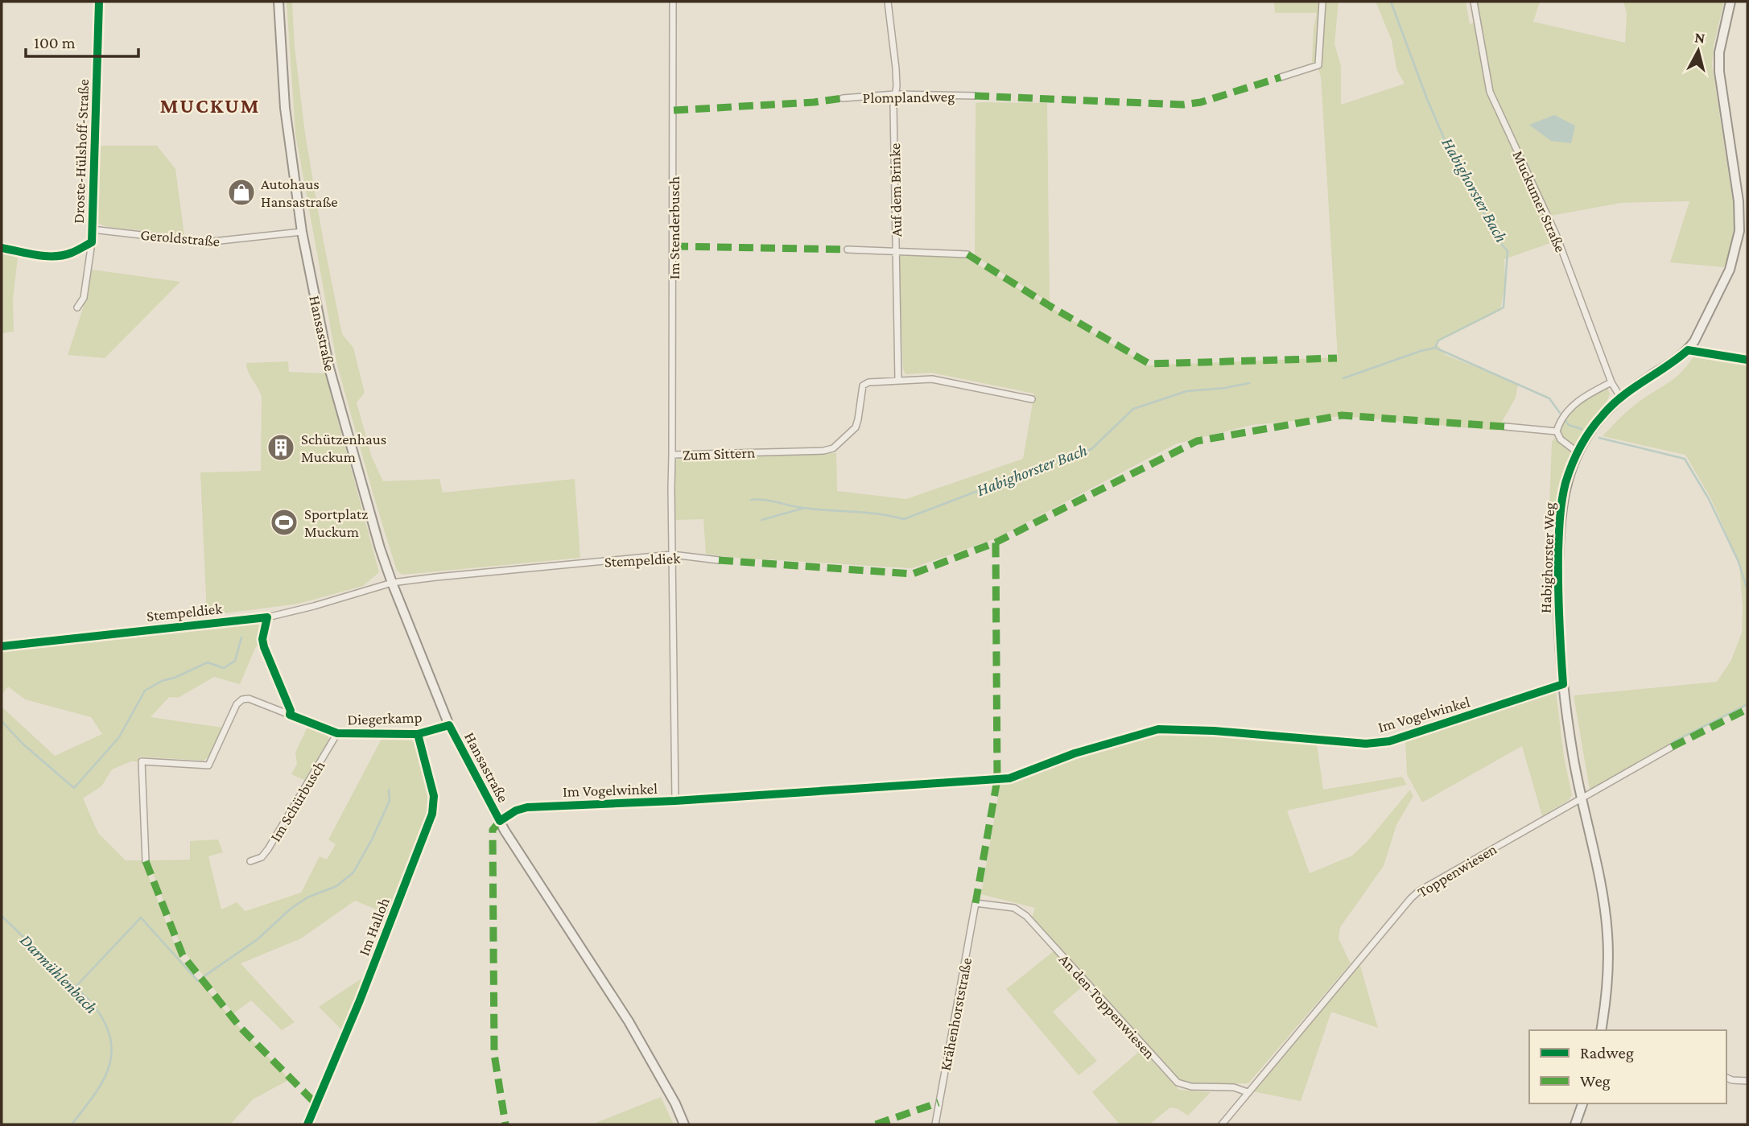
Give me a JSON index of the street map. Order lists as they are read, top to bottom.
{
  "streets": {
    "main road": ["Hansastraße", "Habighorster Weg"],
    "street": [
      "Plomplandweg",
      "Droste-Hülshoff-Straße",
      "Auf dem Brinke",
      "Muckumer Straße",
      "Im Stenderbusch",
      "Geroldstraße",
      "Zum Sittern",
      "Stempeldiek",
      "Im Vogelwinkel",
      "Diegerkamp",
      "Im Schürbusch",
      "Toppenwiesen",
      "Im Halloh",
      "An den Toppenwiesen",
      "Krähenhorststraße"
    ]
  },
  "crossings": [
    ["Plomplandweg", "Auf dem Brinke"],
    ["Droste-Hülshoff-Straße", "Geroldstraße"],
    ["Auf dem Brinke", "Zum Sittern"],
    ["Muckumer Straße", "Habighorster Weg"],
    ["Im Stenderbusch", "Zum Sittern"],
    ["Geroldstraße", "Hansastraße"],
    ["Hansastraße", "Stempeldiek"],
    ["Hansastraße", "Im Vogelwinkel"],
    ["Hansastraße", "Diegerkamp"],
    ["Zum Sittern", "Stempeldiek"],
    ["Zum Sittern", "Im Vogelwinkel"],
    ["Habighorster Weg", "Im Vogelwinkel"],
    ["Habighorster Weg", "Toppenwiesen"],
    ["Diegerkamp", "Im Schürbusch"],
    ["Diegerkamp", "Im Halloh"],
    ["Toppenwiesen", "An den Toppenwiesen"],
    ["An den Toppenwiesen", "Krähenhorststraße"]
  ],
  "districts": ["MUCKUM"],
  "water": ["Habighorster Bach", "Darmühlenbach"],
  "places": {
    "shop": ["Autohaus Hansastraße"],
    "building": ["Schützenhaus Muckum"],
    "sports": ["Sportplatz Muckum"]
  },
  "legend": ["Radweg", "Weg"],
  "scale_bar": "100 m",
  "north": "top"
}
